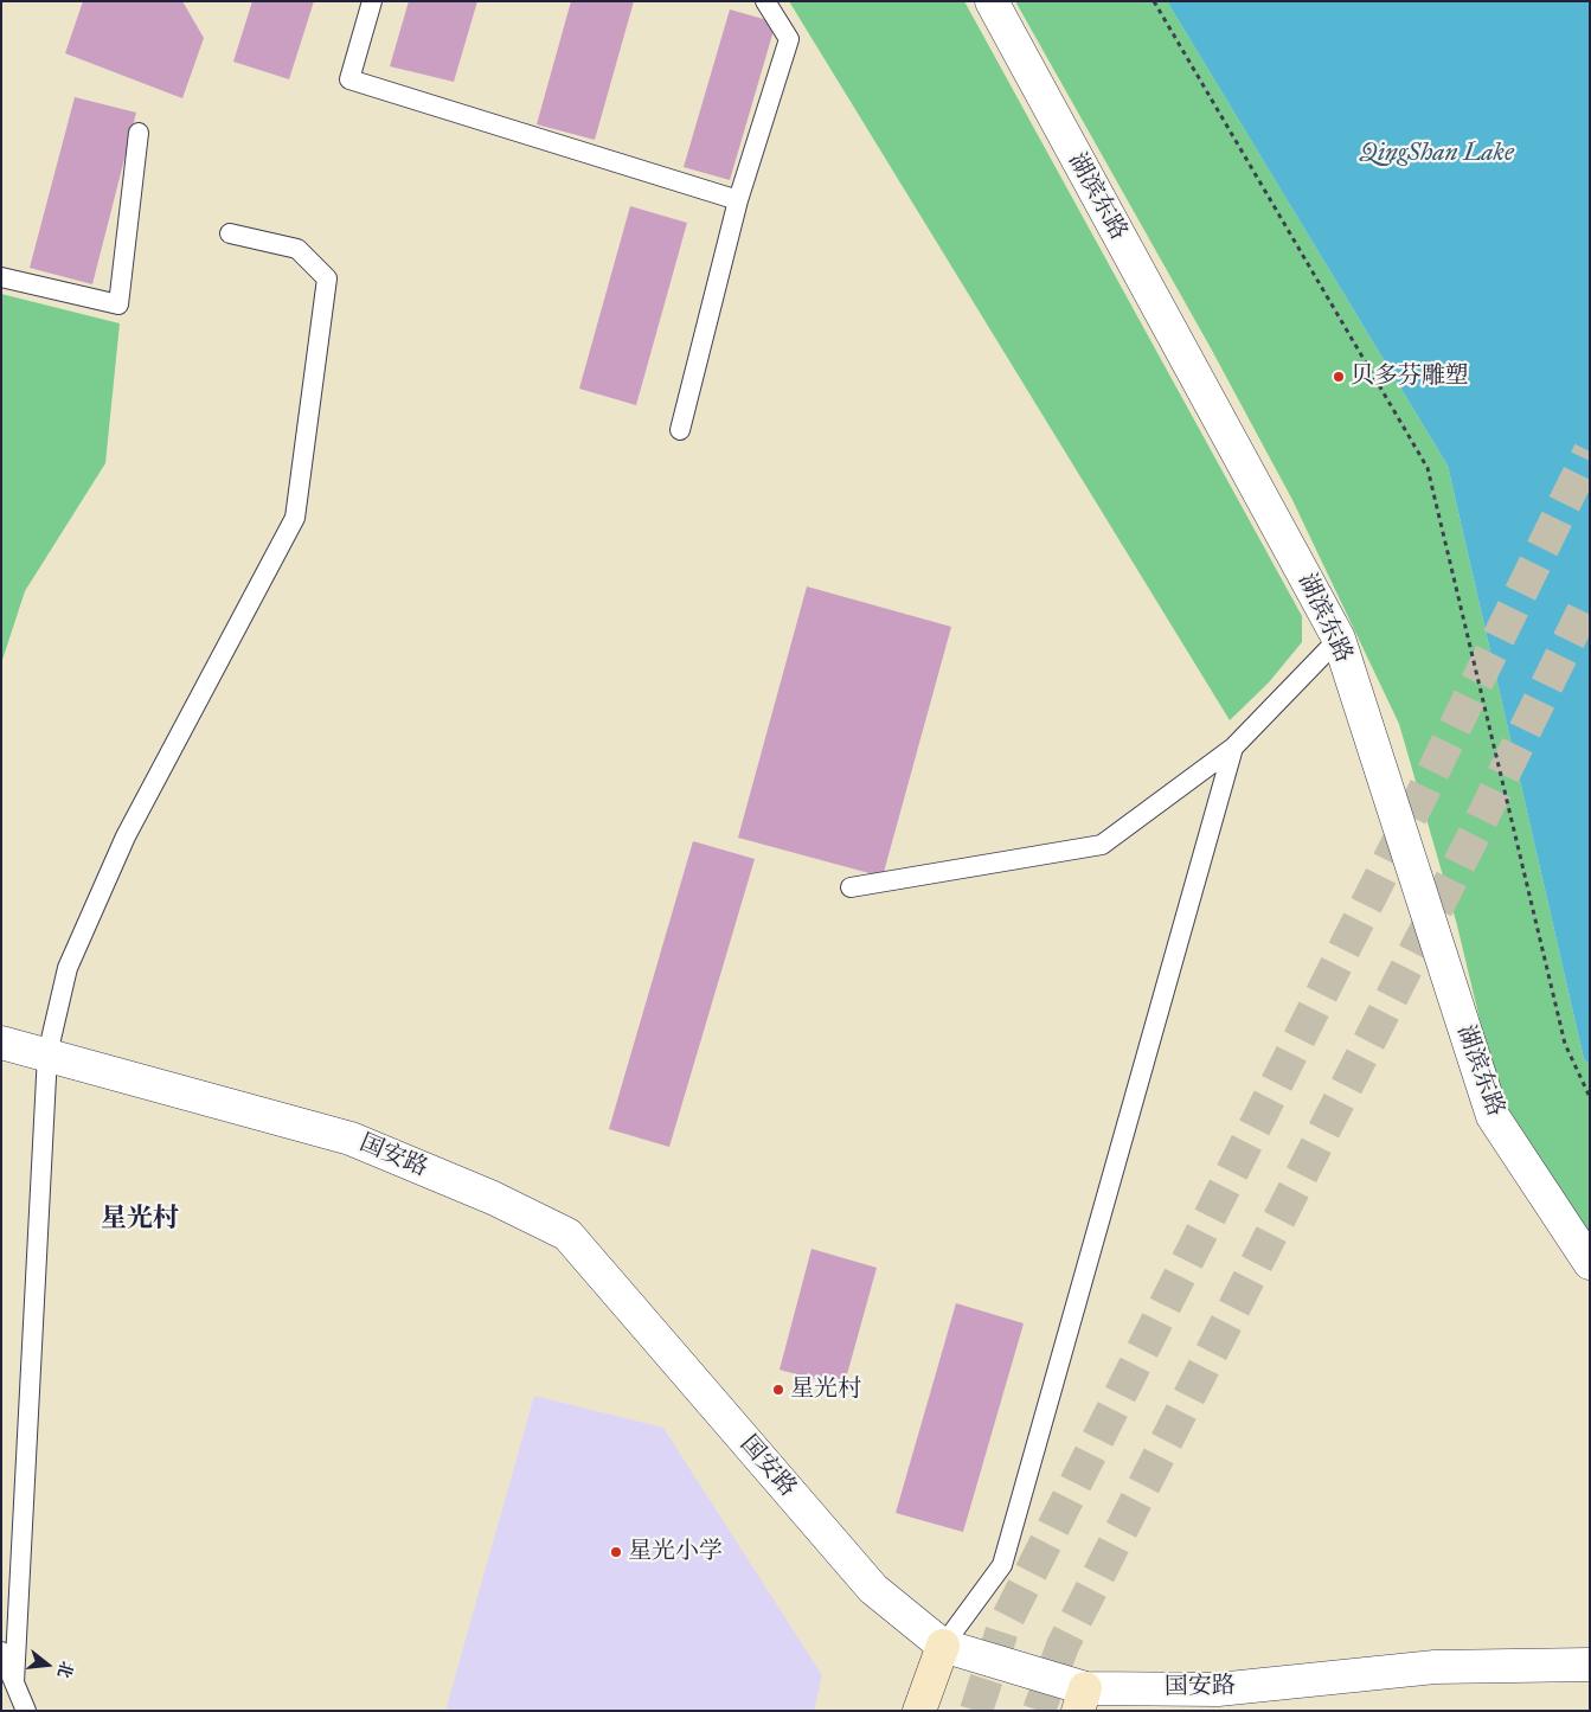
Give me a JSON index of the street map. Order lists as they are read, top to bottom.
{
  "streets": {
    "street": ["湖滨东路", "国安路"]
  },
  "districts": ["星光村"],
  "water": ["QingShan Lake"],
  "places": ["贝多芬雕塑", "星光村", "星光小学"],
  "north": "right"
}
